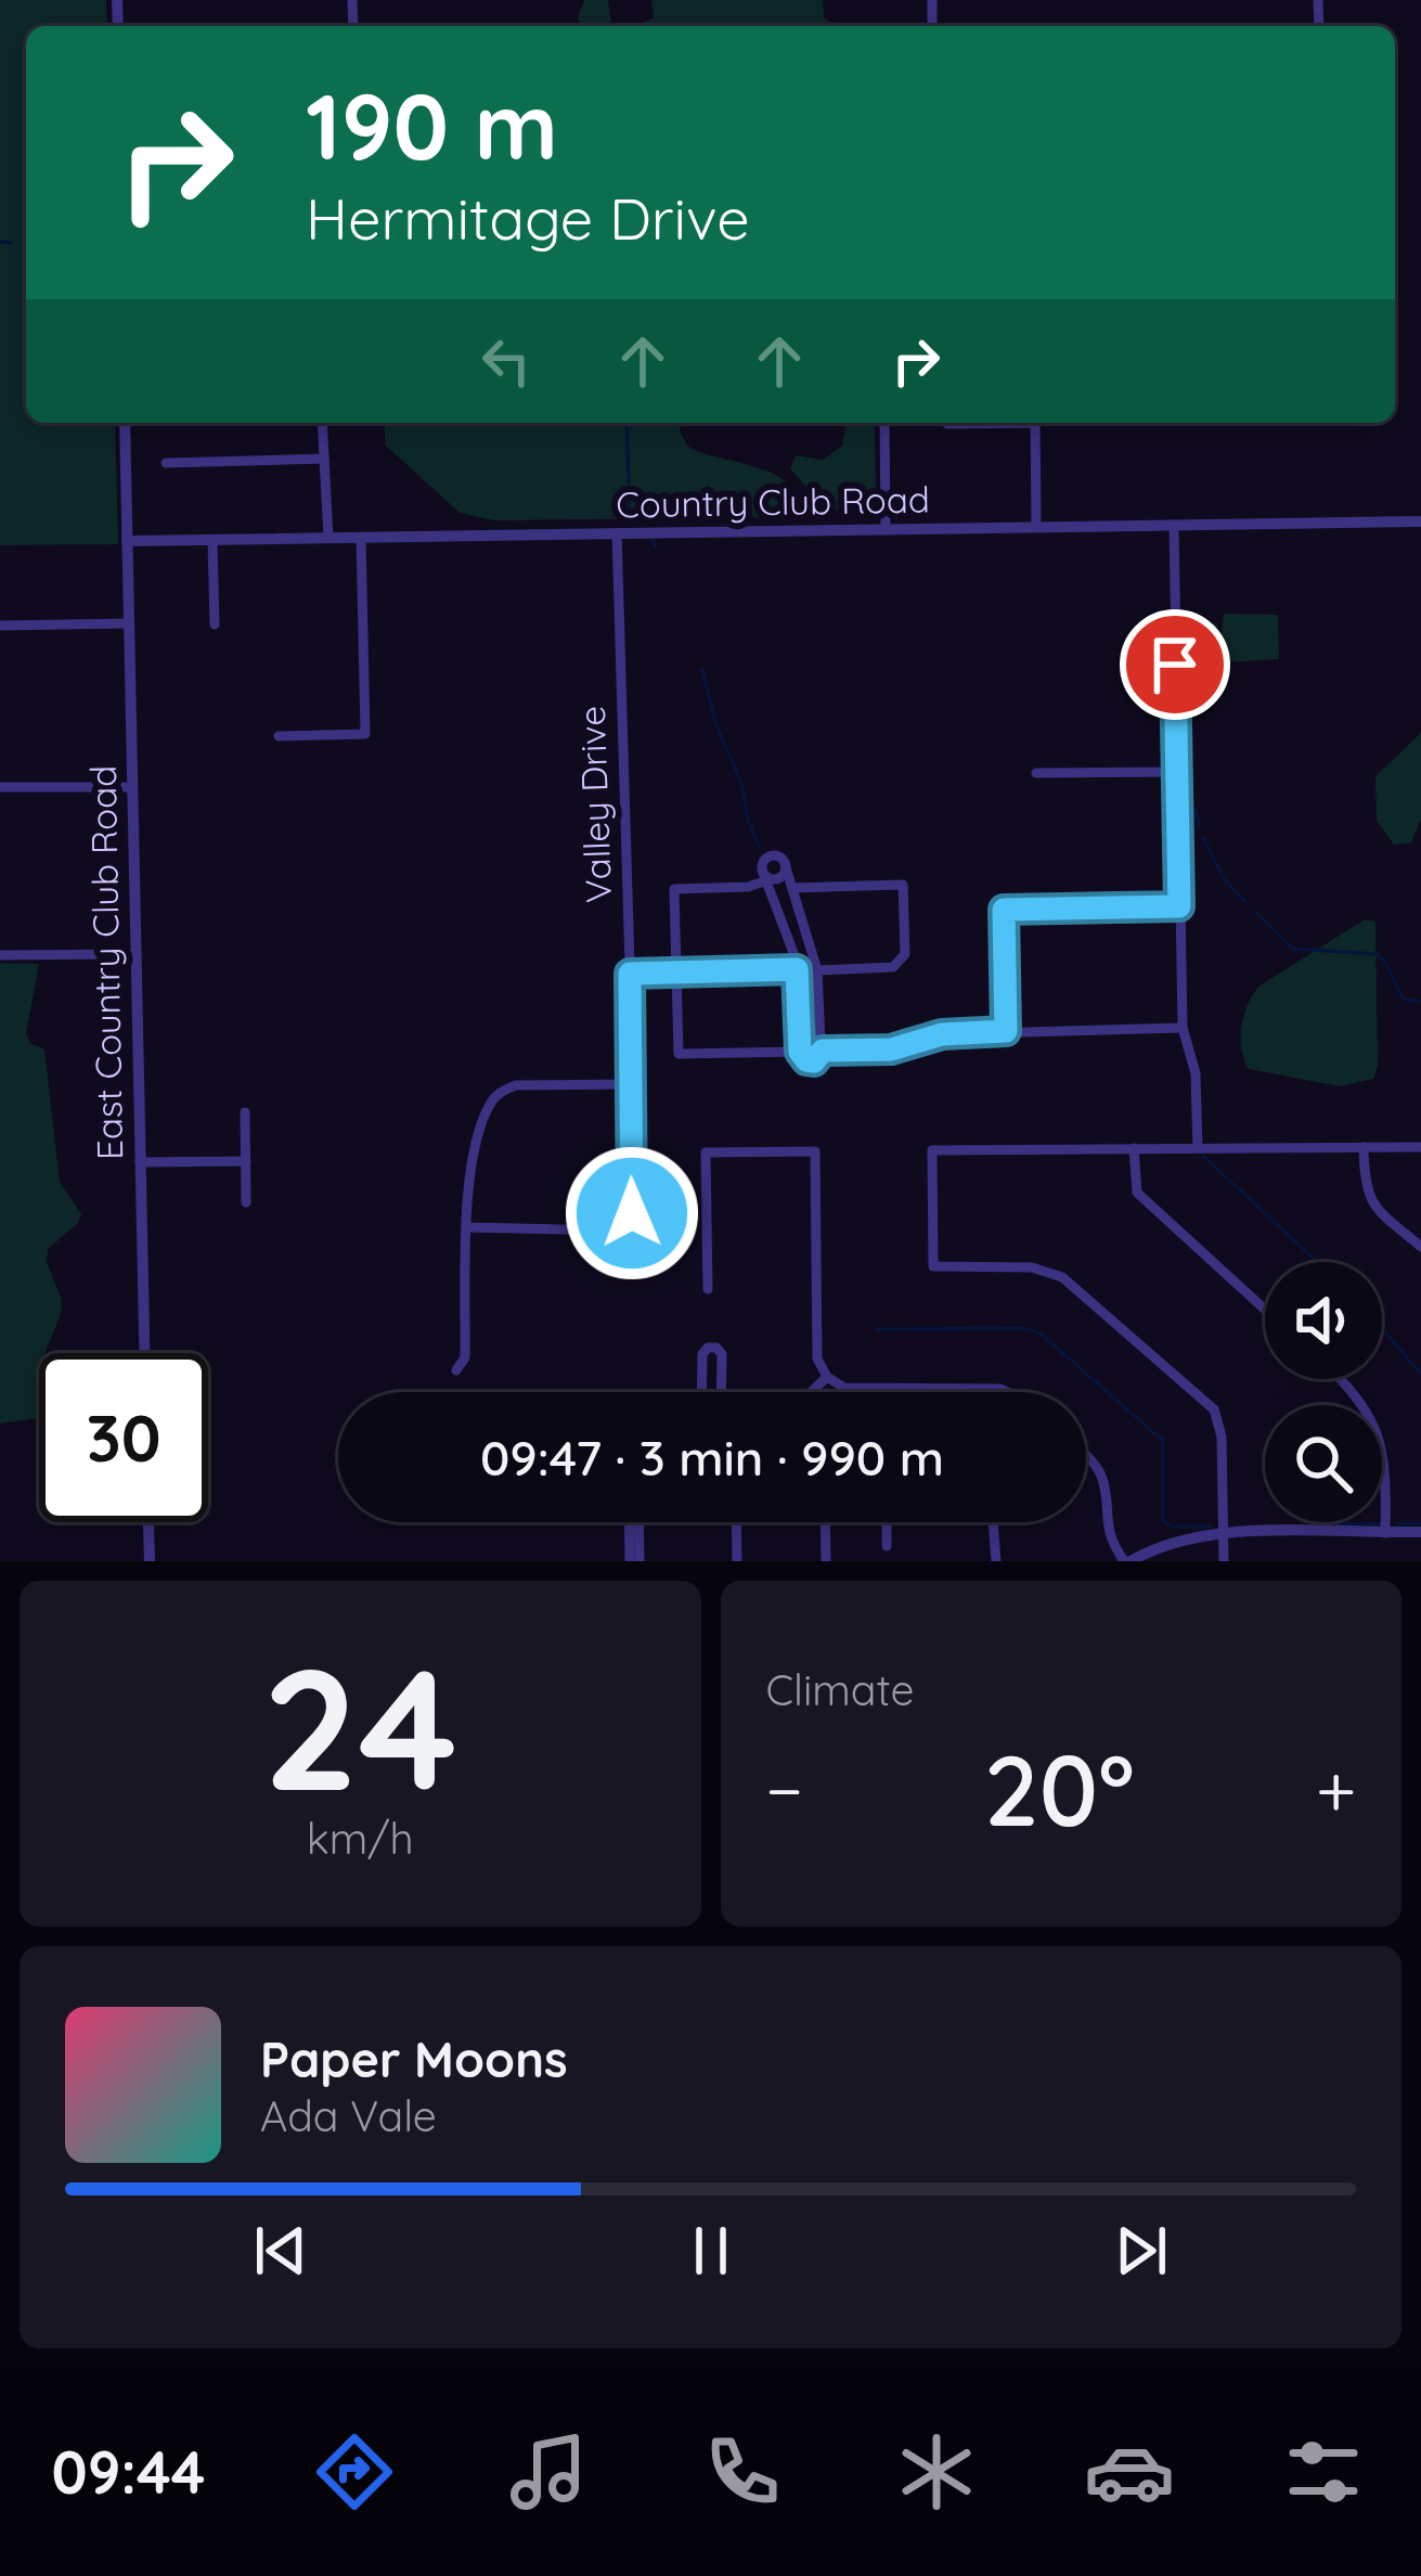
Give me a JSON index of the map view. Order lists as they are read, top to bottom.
{
  "streets": {
    "street": ["Country Club Road", "Valley Drive", "East Country Club Road"]
  },
  "crossings": [
    ["Country Club Road", "Valley Drive"],
    ["Country Club Road", "East Country Club Road"]
  ],
  "page": {
    "turn": ["190 m", "Hermitage Drive"],
    "limit": "30",
    "trip": "09:47 · 3 min · 990 m",
    "tile": [
      ["24", "km/h"],
      "Climate"
    ],
    "heat": ["−", "20°", "+"],
    "song": ["Paper Moons", "Ada Vale"],
    "tabs": "09:44"
  }
}
